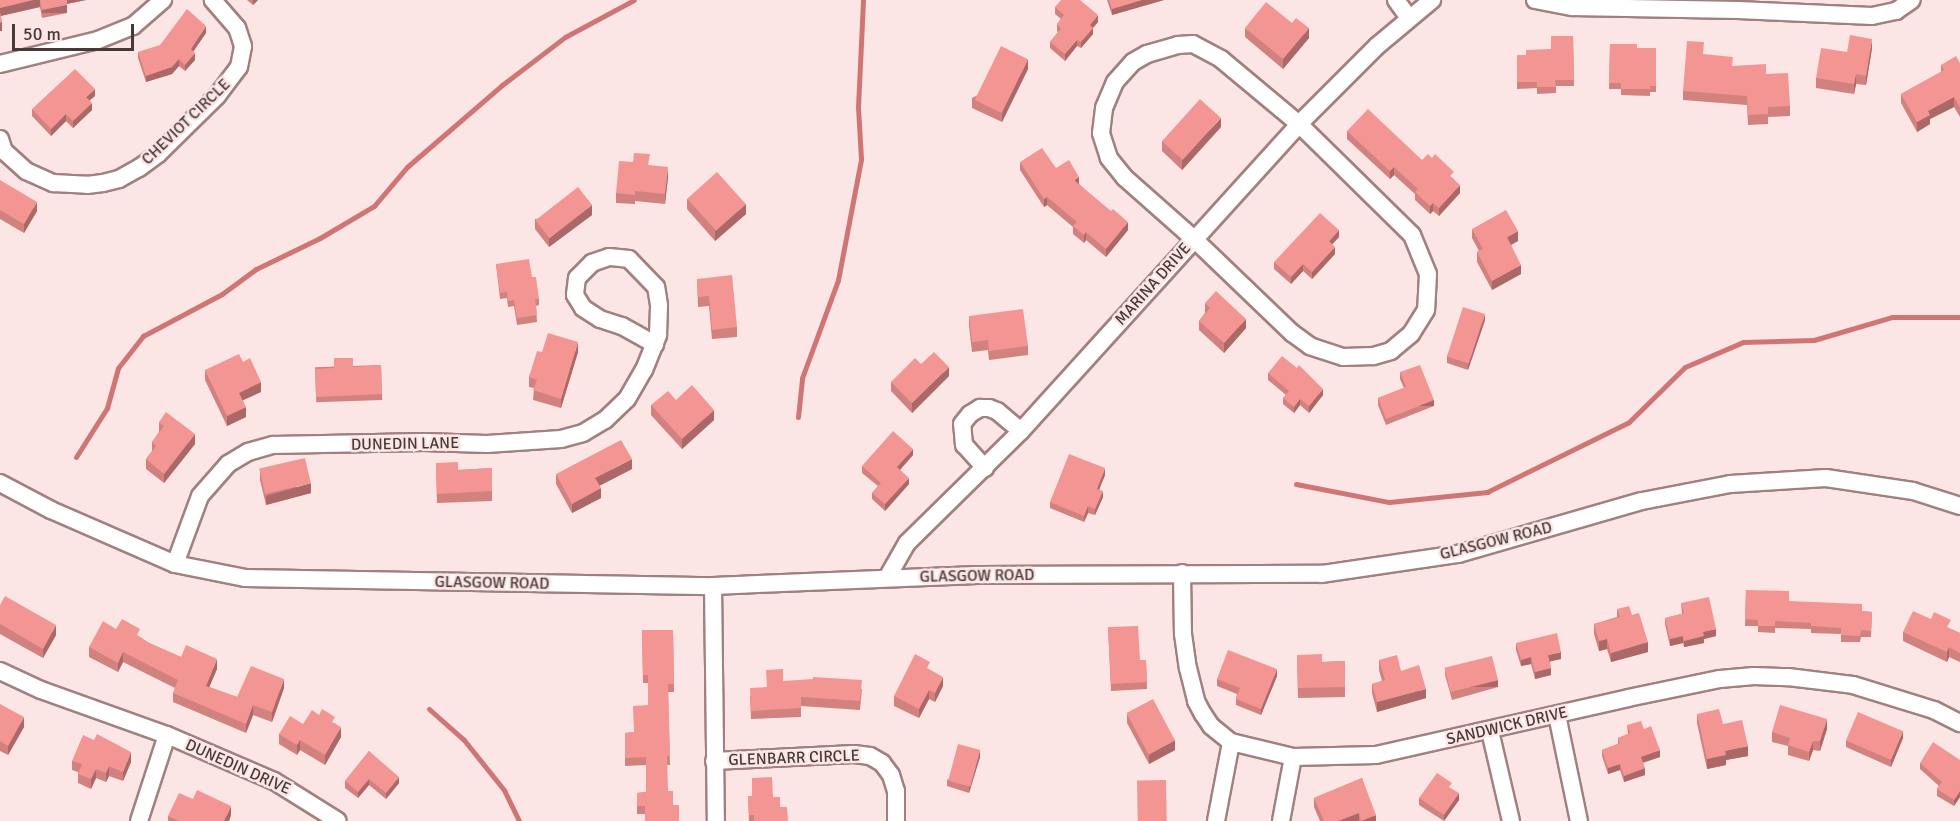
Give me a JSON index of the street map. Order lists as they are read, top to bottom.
{
  "streets": {
    "street": [
      "CHEVIOT CIRCLE",
      "MARINA DRIVE",
      "DUNEDIN LANE",
      "GLASGOW ROAD",
      "SANDWICK DRIVE",
      "GLENBARR CIRCLE",
      "DUNEDIN DRIVE"
    ]
  },
  "crossings": [
    ["MARINA DRIVE", "GLASGOW ROAD"],
    ["DUNEDIN LANE", "GLASGOW ROAD"],
    ["GLASGOW ROAD", "SANDWICK DRIVE"],
    ["GLASGOW ROAD", "GLENBARR CIRCLE"]
  ],
  "scale_bar": "50 m"
}
